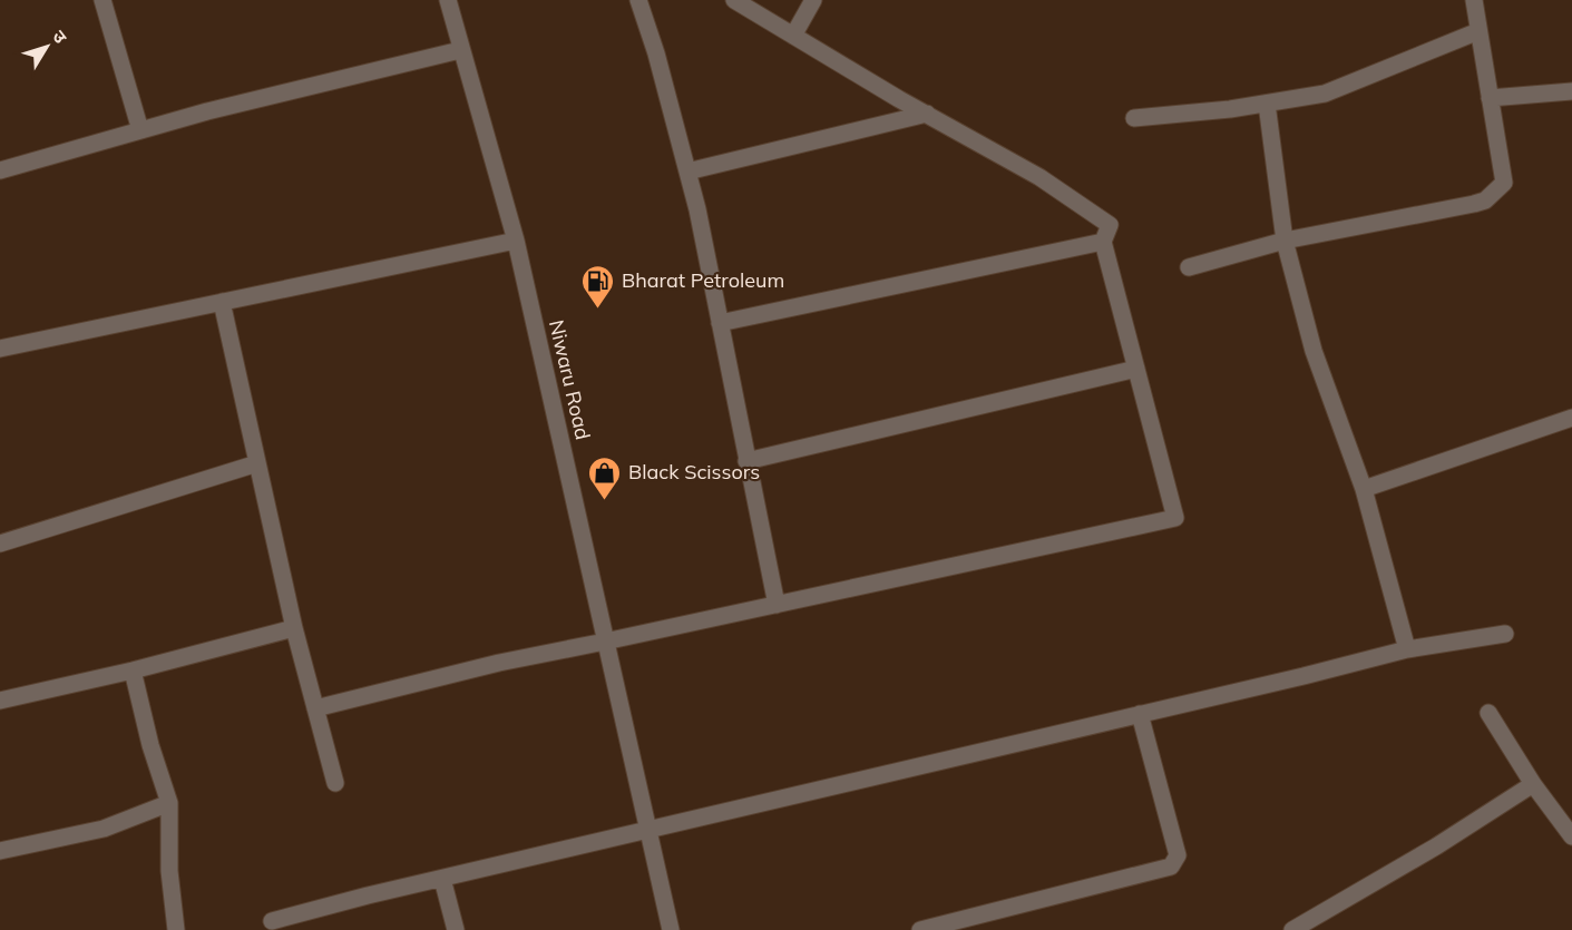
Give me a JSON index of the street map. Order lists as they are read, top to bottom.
{
  "streets": {
    "street": ["Niwaru Road"]
  },
  "places": {
    "fuel station": ["Bharat Petroleum"],
    "shop": ["Black Scissors"]
  },
  "north": "top right"
}
